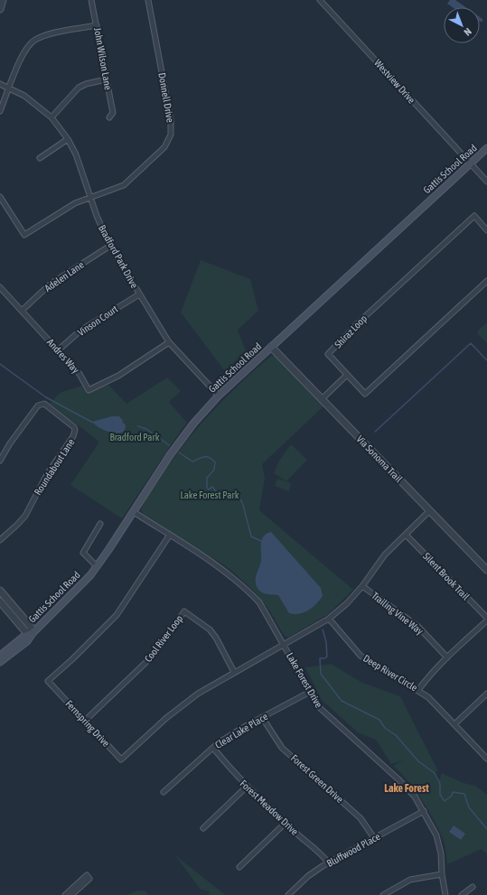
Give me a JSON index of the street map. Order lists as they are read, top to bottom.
{
  "streets": {
    "main road": ["Gattis School Road"],
    "street": [
      "John Wilson Lane",
      "Westview Drive",
      "Donnell Drive",
      "Bradford Park Drive",
      "Adelen Lane",
      "Vinson Court",
      "Shiraz Loop",
      "Andres Way",
      "Via Sonoma Trail",
      "Roundabout Lane",
      "Silent Brook Trail",
      "Trailing Vine Way",
      "Cool River Loop",
      "Deep River Circle",
      "Lake Forest Drive",
      "Fernspring Drive",
      "Clear Lake Place",
      "Forest Green Drive",
      "Forest Meadow Drive",
      "Bluffwood Place"
    ]
  },
  "crossings": [
    ["Westview Drive", "Gattis School Road"],
    ["Donnell Drive", "Bradford Park Drive"],
    ["Gattis School Road", "Bradford Park Drive"],
    ["Gattis School Road", "Via Sonoma Trail"],
    ["Gattis School Road", "Lake Forest Drive"],
    ["Bradford Park Drive", "Adelen Lane"],
    ["Bradford Park Drive", "Vinson Court"],
    ["Bradford Park Drive", "Andres Way"],
    ["Adelen Lane", "Andres Way"],
    ["Vinson Court", "Andres Way"],
    ["Via Sonoma Trail", "Fernspring Drive"],
    ["Silent Brook Trail", "Fernspring Drive"],
    ["Trailing Vine Way", "Fernspring Drive"],
    ["Cool River Loop", "Fernspring Drive"],
    ["Deep River Circle", "Fernspring Drive"],
    ["Lake Forest Drive", "Fernspring Drive"],
    ["Lake Forest Drive", "Clear Lake Place"],
    ["Lake Forest Drive", "Bluffwood Place"],
    ["Clear Lake Place", "Forest Green Drive"],
    ["Clear Lake Place", "Forest Meadow Drive"],
    ["Forest Green Drive", "Bluffwood Place"],
    ["Forest Meadow Drive", "Bluffwood Place"]
  ],
  "districts": ["Lake Forest"],
  "parks": ["Bradford Park", "Lake Forest Park"],
  "north": "bottom right"
}
